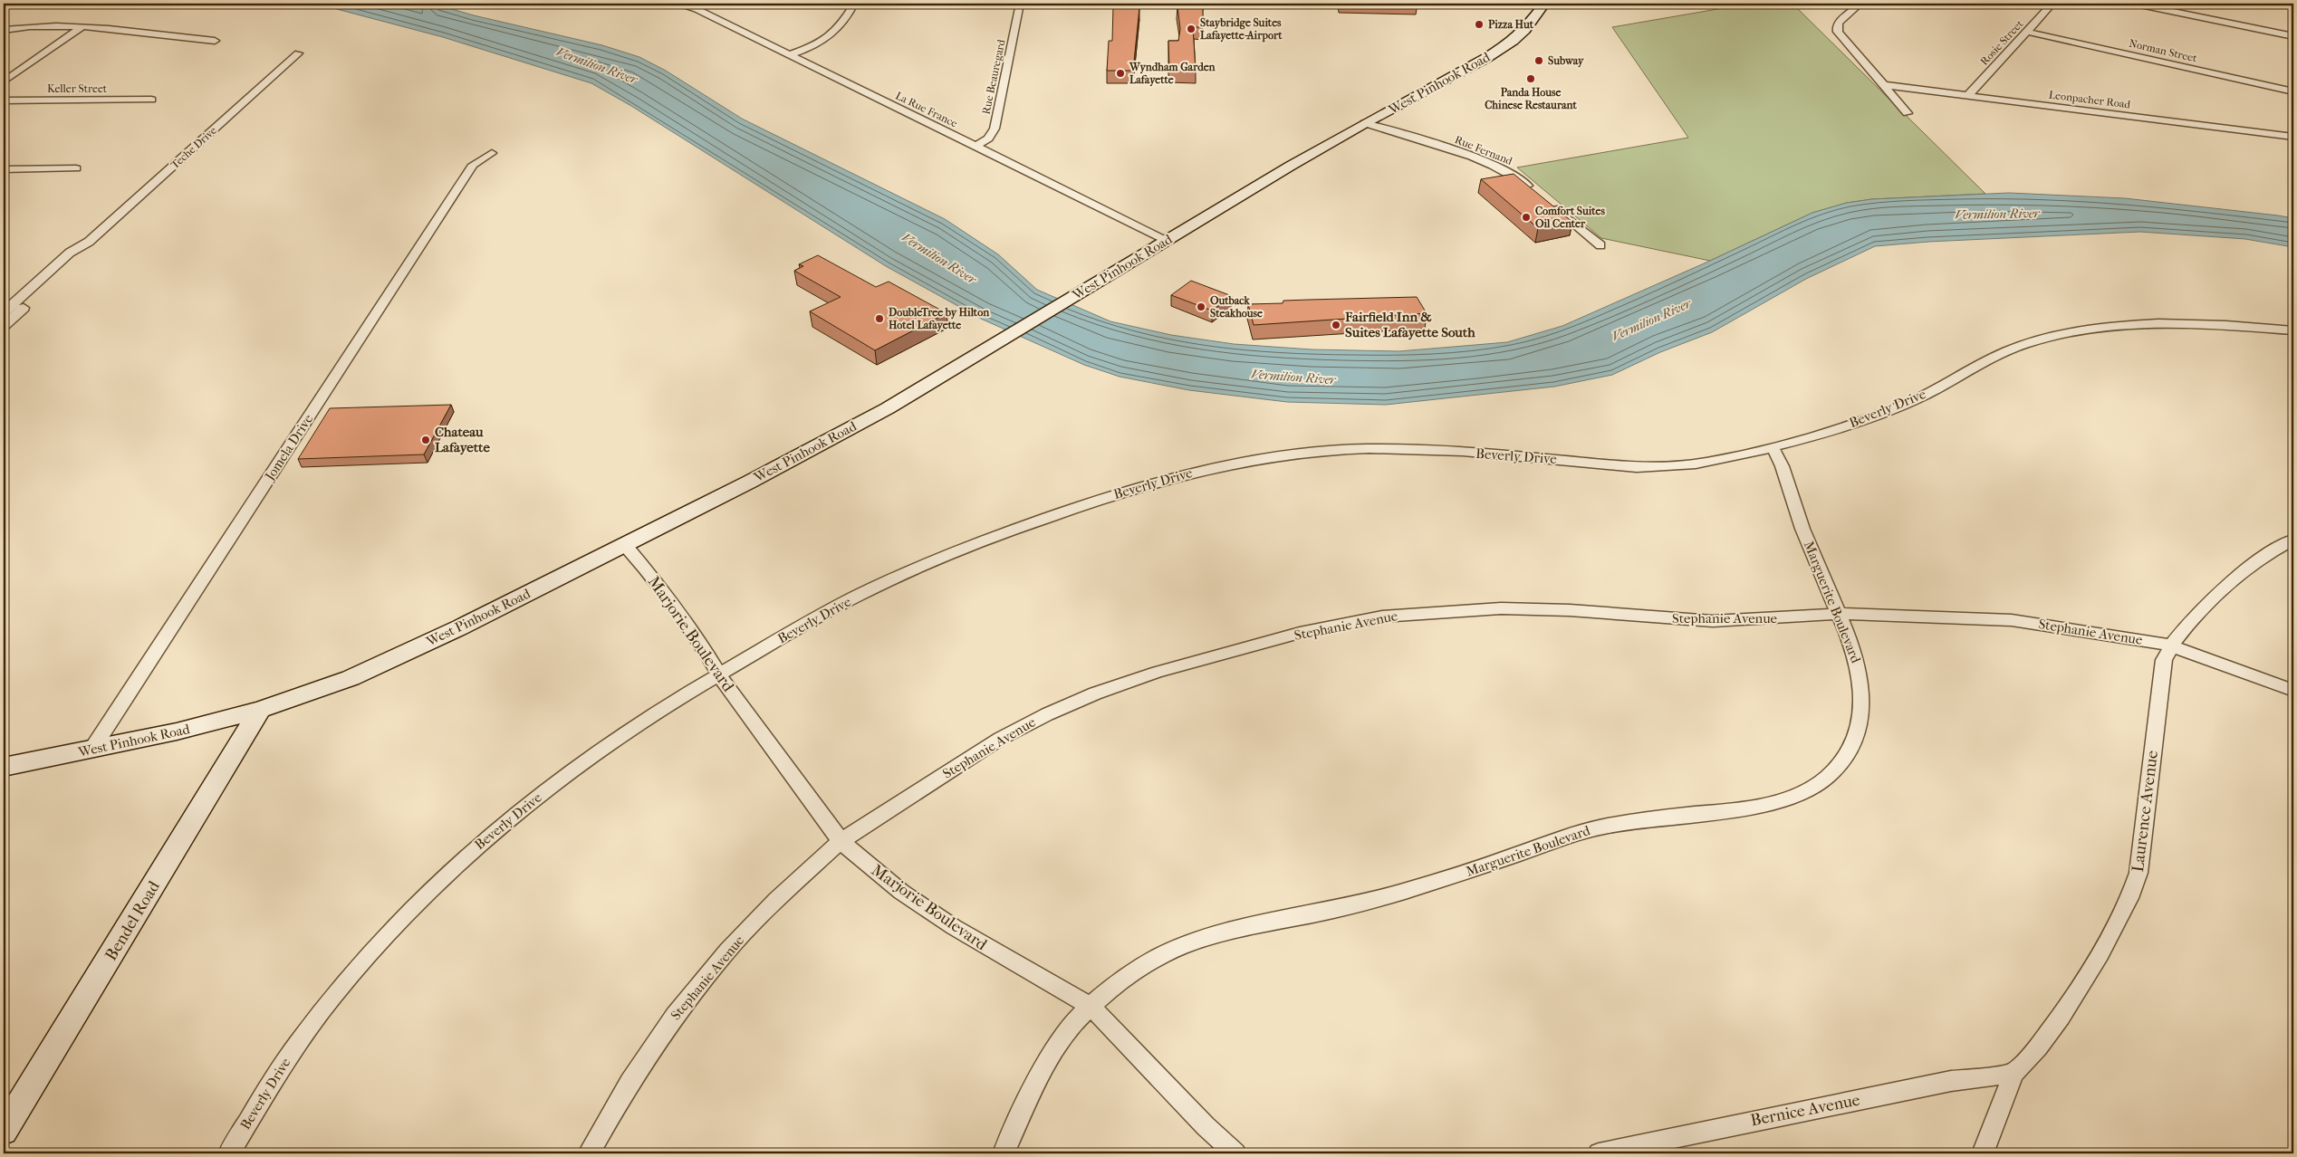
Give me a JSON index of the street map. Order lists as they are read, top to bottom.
{
  "streets": {
    "main road": ["West Pinhook Road", "Bendel Road"],
    "street": [
      "Rosie Street",
      "Norman Street",
      "Rue Beauregard",
      "Keller Street",
      "Leonpacher Road",
      "La Rue France",
      "Teche Drive",
      "Rue Fernand",
      "Beverly Drive",
      "Jomela Drive",
      "Marguerite Boulevard",
      "Stephanie Avenue",
      "Marjorie Boulevard",
      "Laurence Avenue",
      "Bernice Avenue"
    ]
  },
  "crossings": [
    ["Rosie Street", "Norman Street"],
    ["Rosie Street", "Leonpacher Road"],
    ["Rue Beauregard", "La Rue France"],
    ["West Pinhook Road", "La Rue France"],
    ["West Pinhook Road", "Rue Fernand"],
    ["West Pinhook Road", "Jomela Drive"],
    ["West Pinhook Road", "Marjorie Boulevard"],
    ["West Pinhook Road", "Bendel Road"],
    ["Beverly Drive", "Marguerite Boulevard"],
    ["Beverly Drive", "Marjorie Boulevard"],
    ["Marguerite Boulevard", "Stephanie Avenue"],
    ["Marguerite Boulevard", "Marjorie Boulevard"],
    ["Stephanie Avenue", "Marjorie Boulevard"],
    ["Stephanie Avenue", "Laurence Avenue"],
    ["Laurence Avenue", "Bernice Avenue"]
  ],
  "water": ["Vermilion River"],
  "places": [
    "Pizza Hut",
    "Staybridge Suites Lafayette-Airport",
    "Subway",
    "Wyndham Garden Lafayette",
    "Panda House Chinese Restaurant",
    "Comfort Suites Oil Center",
    "Outback Steakhouse",
    "DoubleTree by Hilton Hotel Lafayette",
    "Fairfield Inn & Suites Lafayette South",
    "Chateau Lafayette"
  ]
}
